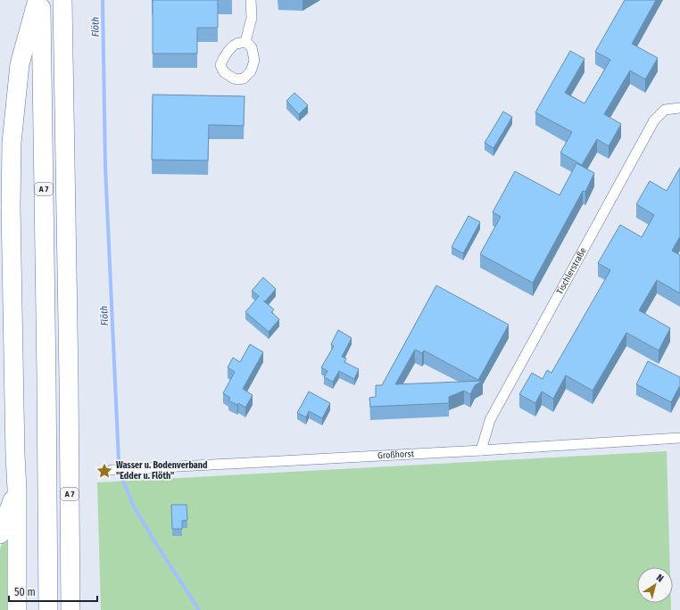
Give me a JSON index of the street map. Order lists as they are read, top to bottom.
{
  "streets": {
    "highway": ["A 7"],
    "street": ["Tischlerstraße", "Großhorst"]
  },
  "crossings": [
    ["Tischlerstraße", "Großhorst"]
  ],
  "water": ["Flöth"],
  "places": {
    "place": ["Wasser u. Bodenverband \"Edder u. Flöth\""]
  },
  "scale_bar": "50 m",
  "north": "top right"
}
